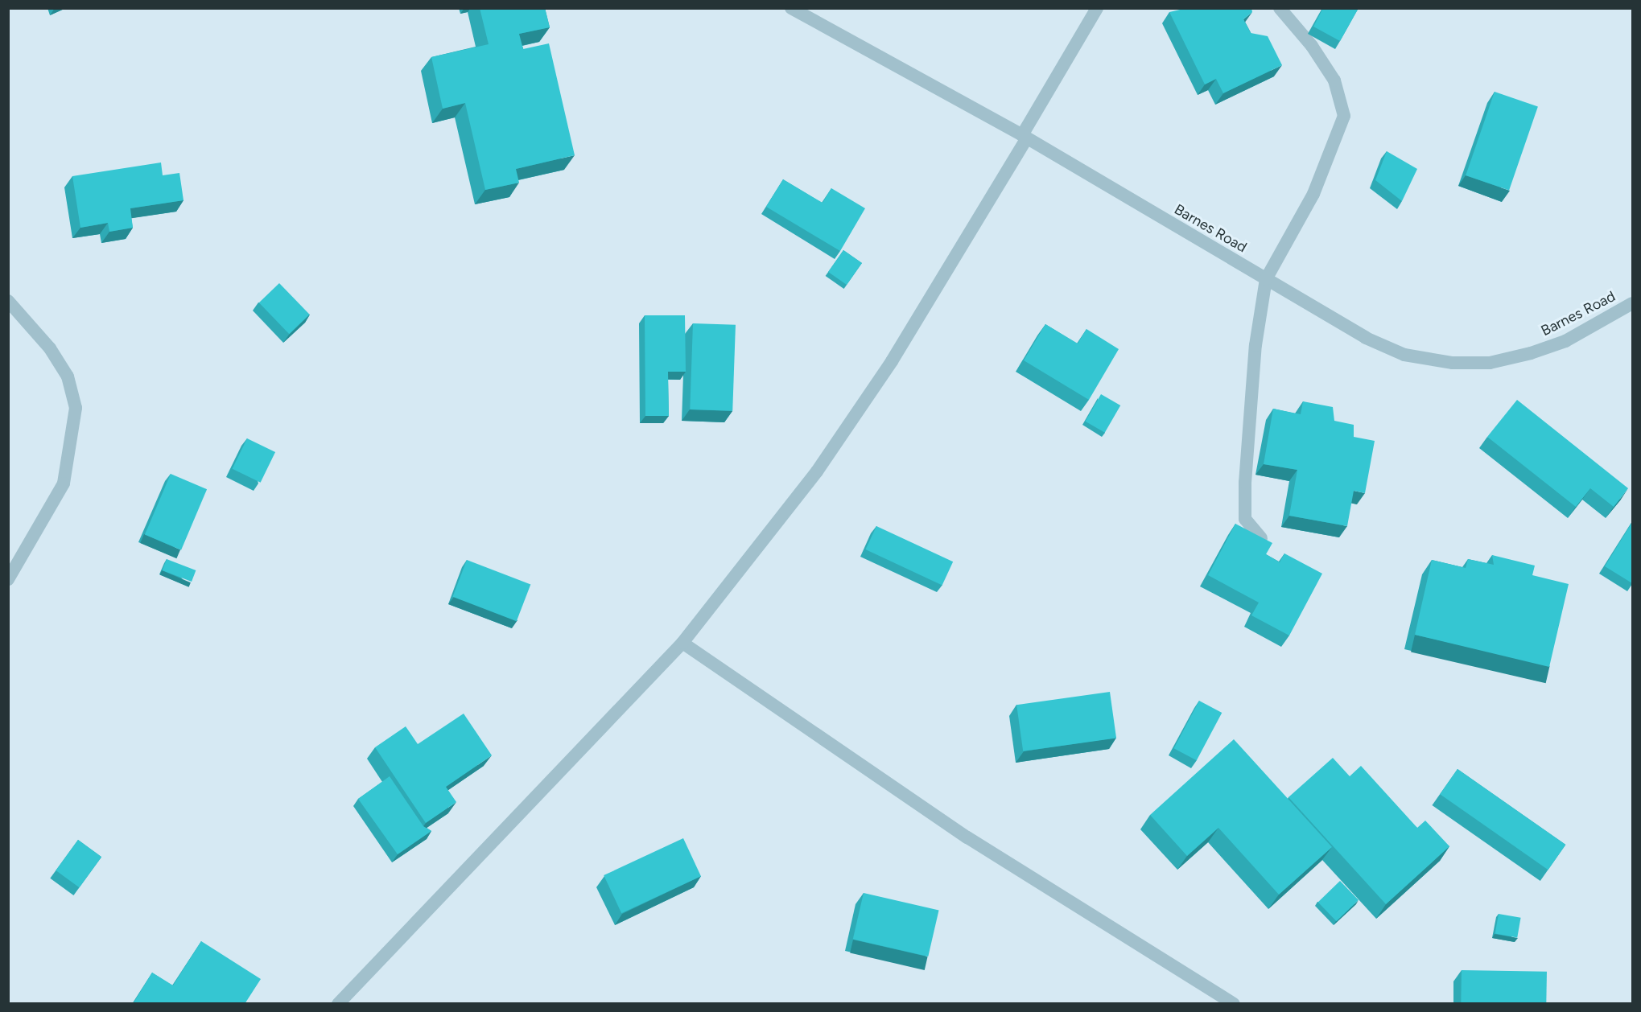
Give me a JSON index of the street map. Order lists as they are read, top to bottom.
{
  "streets": {
    "street": ["Barnes Road"]
  }
}
